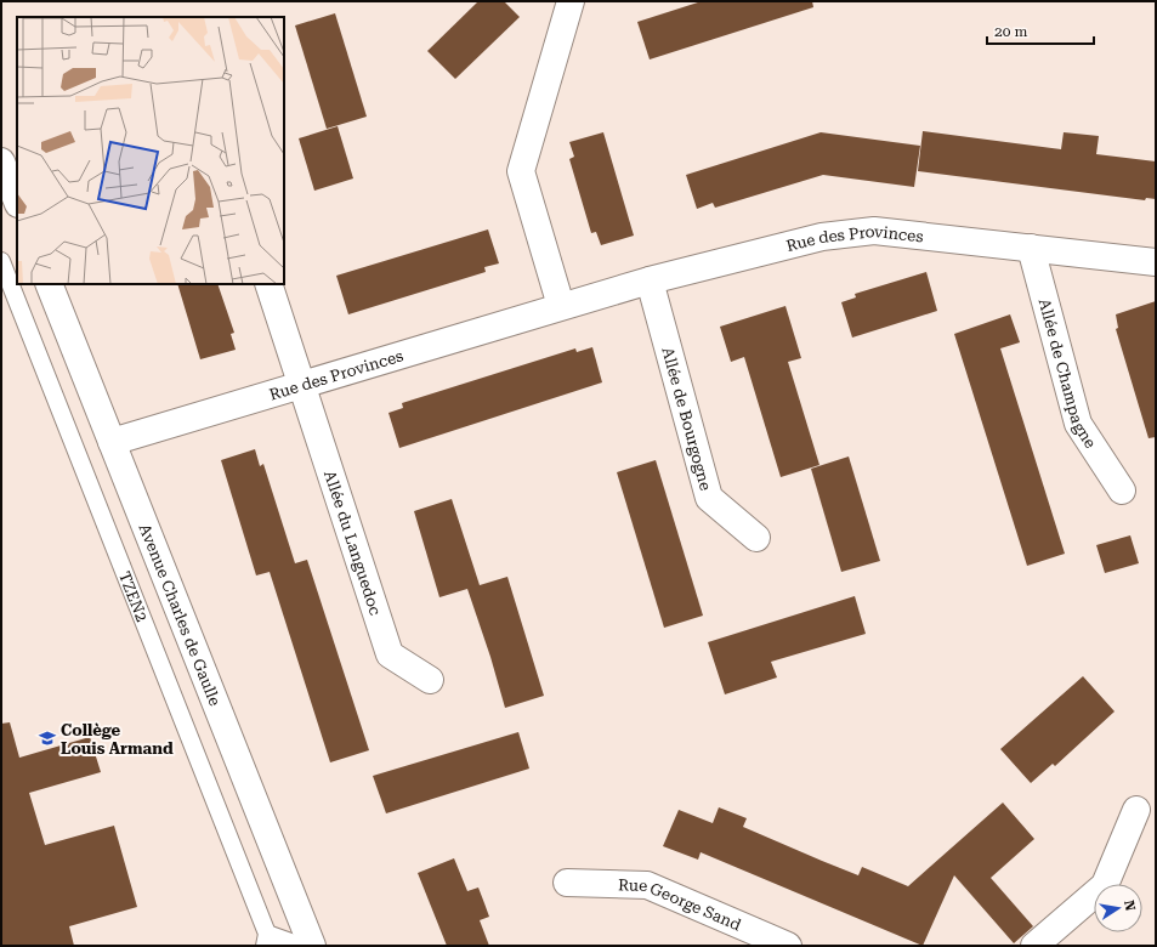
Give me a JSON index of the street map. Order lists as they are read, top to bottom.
{
  "streets": {
    "street": [
      "Rue des Provinces",
      "Allée de Champagne",
      "Allée de Bourgogne",
      "Allée du Languedoc",
      "Avenue Charles de Gaulle",
      "Rue George Sand"
    ],
    "lane": ["TZEN2"]
  },
  "crossings": [
    ["Rue des Provinces", "Allée de Champagne"],
    ["Rue des Provinces", "Allée de Bourgogne"],
    ["Rue des Provinces", "Allée du Languedoc"],
    ["Rue des Provinces", "Avenue Charles de Gaulle"]
  ],
  "places": {
    "school or university": ["Collège Louis Armand"]
  },
  "scale_bar": "20 m",
  "north": "right"
}
